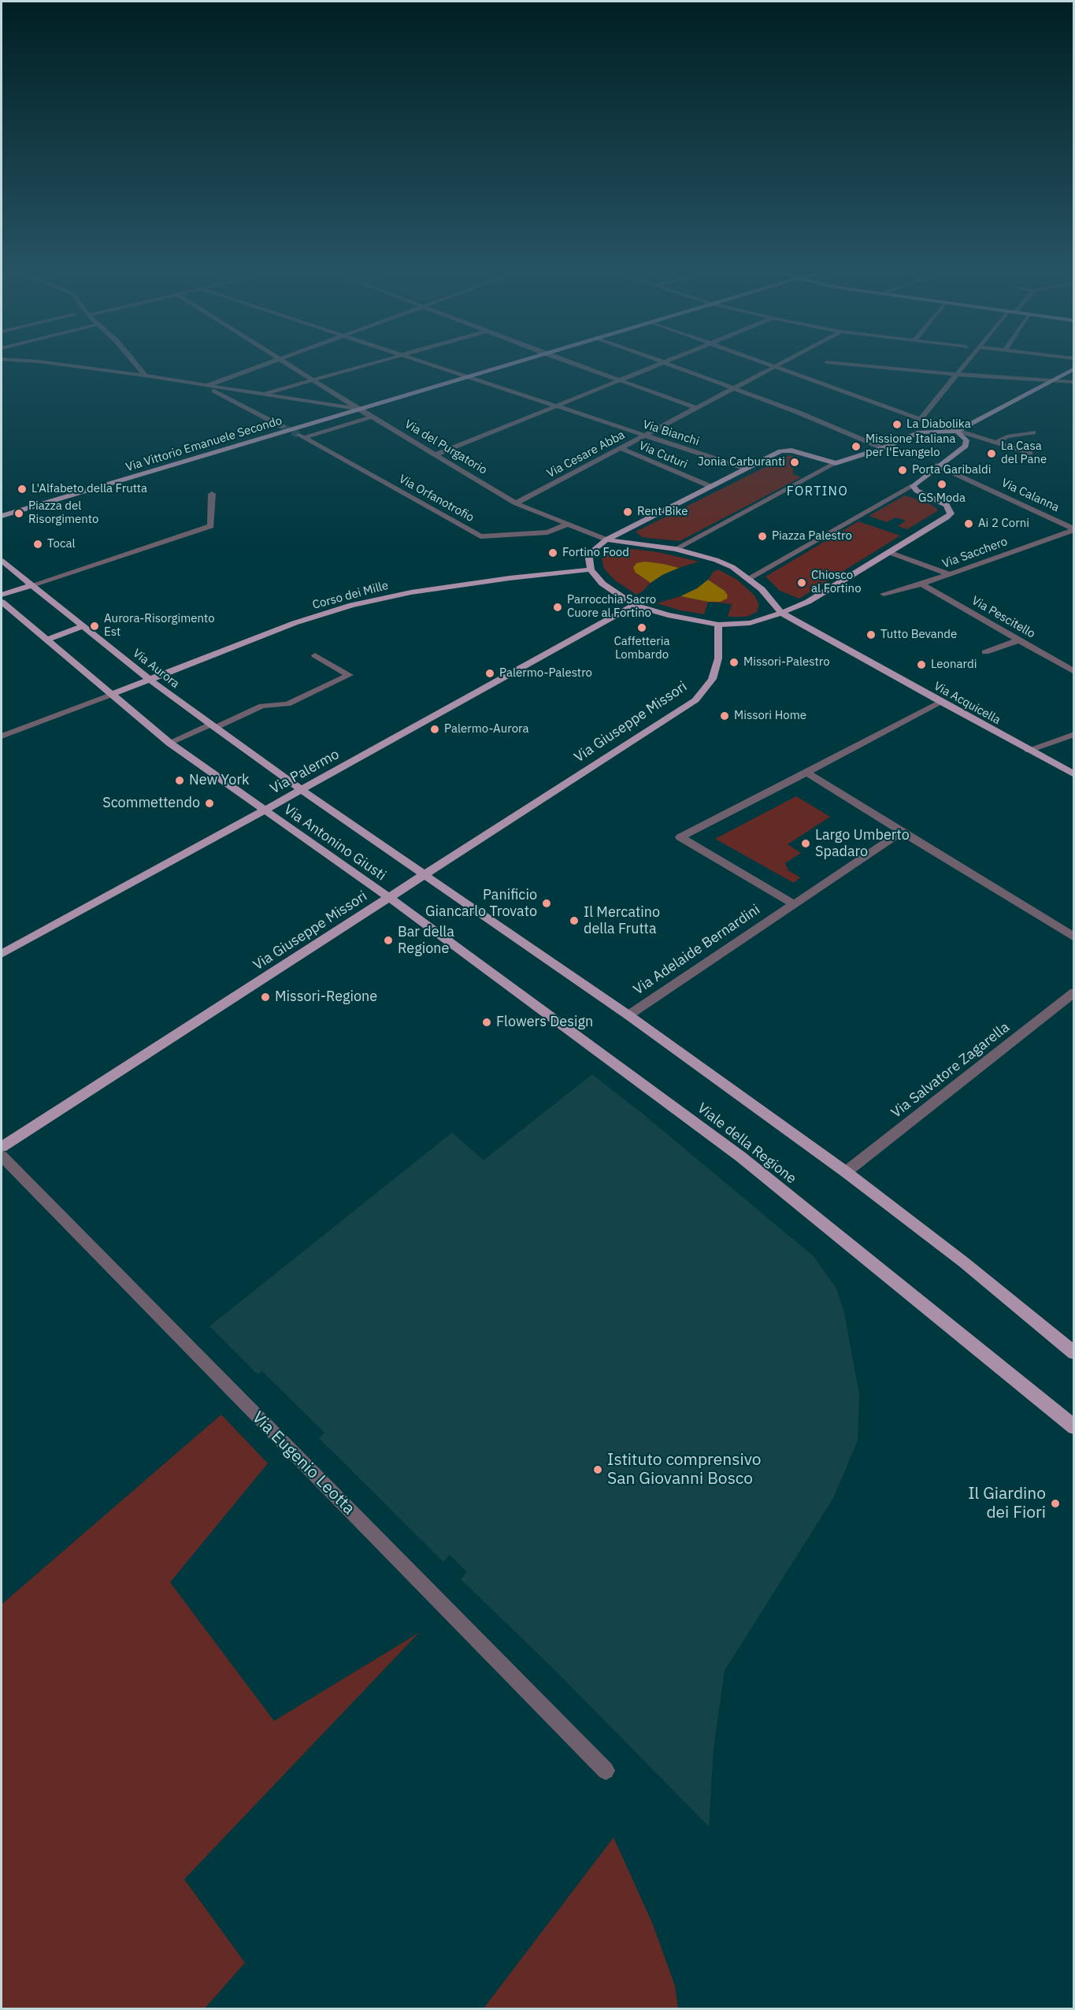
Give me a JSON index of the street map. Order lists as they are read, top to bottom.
{
  "streets": {
    "main road": [
      "Via Vittorio Emanuele Secondo",
      "Corso dei Mille",
      "Via Aurora",
      "Via Acquicella",
      "Via Giuseppe Missori",
      "Via Palermo",
      "Via Antonino Giusti",
      "Viale della Regione"
    ],
    "street": [
      "Via Bianchi",
      "Via del Purgatorio",
      "Via Cesare Abba",
      "Via Cuturi",
      "Via Calanna",
      "Via Orfanotrofio",
      "Via Sacchero",
      "Via Pescitello",
      "Via Adelaide Bernardini",
      "Via Salvatore Zagarella",
      "Via Eugenio Leotta"
    ]
  },
  "crossings": [
    ["Via Bianchi", "Via Vittorio Emanuele Secondo"],
    ["Via Bianchi", "Via Cesare Abba"],
    ["Via Vittorio Emanuele Secondo", "Via del Purgatorio"],
    ["Via del Purgatorio", "Via Cesare Abba"],
    ["Via del Purgatorio", "Via Orfanotrofio"],
    ["Via Cesare Abba", "Via Cuturi"],
    ["Via Calanna", "Via Sacchero"],
    ["Via Sacchero", "Via Pescitello"],
    ["Corso dei Mille", "Via Aurora"],
    ["Via Aurora", "Via Giuseppe Missori"],
    ["Via Aurora", "Via Palermo"],
    ["Via Aurora", "Via Adelaide Bernardini"],
    ["Via Aurora", "Via Salvatore Zagarella"],
    ["Via Giuseppe Missori", "Via Antonino Giusti"],
    ["Via Giuseppe Missori", "Viale della Regione"],
    ["Via Palermo", "Via Antonino Giusti"],
    ["Via Antonino Giusti", "Viale della Regione"]
  ],
  "districts": ["FORTINO"],
  "places": [
    "La Diabolika",
    "Missione Italiana per l'Evangelo",
    "La Casa del Pane",
    "Jonia Carburanti",
    "Porta Garibaldi",
    "GS Moda",
    "L'Alfabeto della Frutta",
    "Rent Bike",
    "Piazza del Risorgimento",
    "Ai 2 Corni",
    "Piazza Palestro",
    "Tocal",
    "Fortino Food",
    "Chiosco al Fortino",
    "Parrocchia Sacro Cuore al Fortino",
    "Aurora-Risorgimento Est",
    "Caffetteria Lombardo",
    "Tutto Bevande",
    "Missori-Palestro",
    "Leonardi",
    "Palermo-Palestro",
    "Missori Home",
    "Palermo-Aurora",
    "New York",
    "Scommettendo",
    "Largo Umberto Spadaro",
    "Panificio Giancarlo Trovato",
    "Il Mercatino della Frutta",
    "Bar della Regione",
    "Missori-Regione",
    "Flowers Design",
    "Istituto comprensivo San Giovanni Bosco",
    "Il Giardino dei Fiori"
  ]
}
